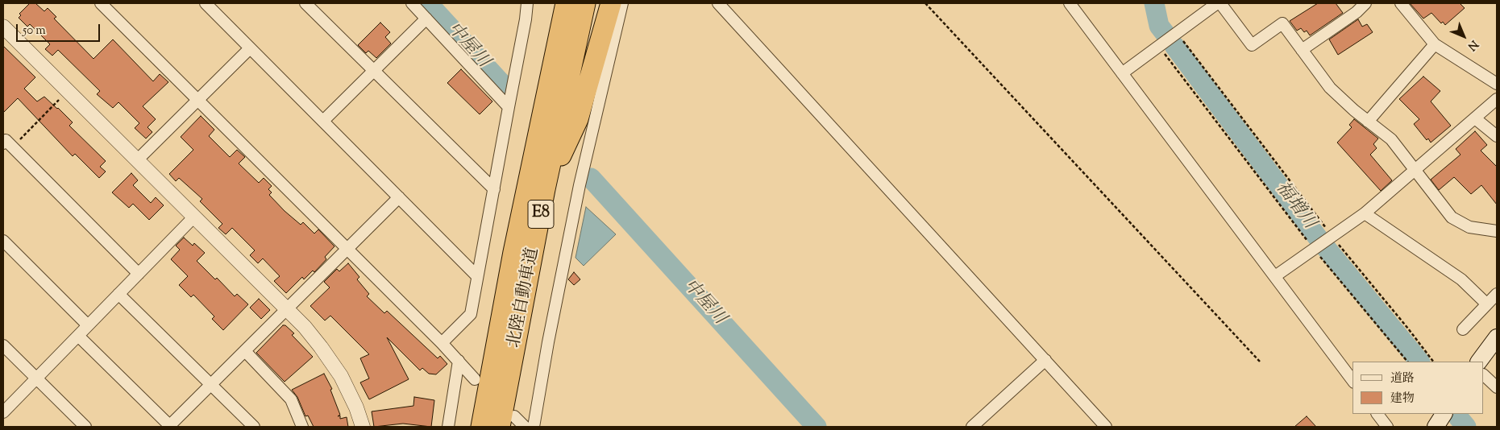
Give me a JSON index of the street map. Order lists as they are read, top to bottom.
{
  "streets": {
    "highway": ["E8", "北陸自動車道"]
  },
  "water": ["中屋川", "福増川"],
  "legend": ["道路", "建物"],
  "scale_bar": "50 m",
  "north": "bottom right"
}
